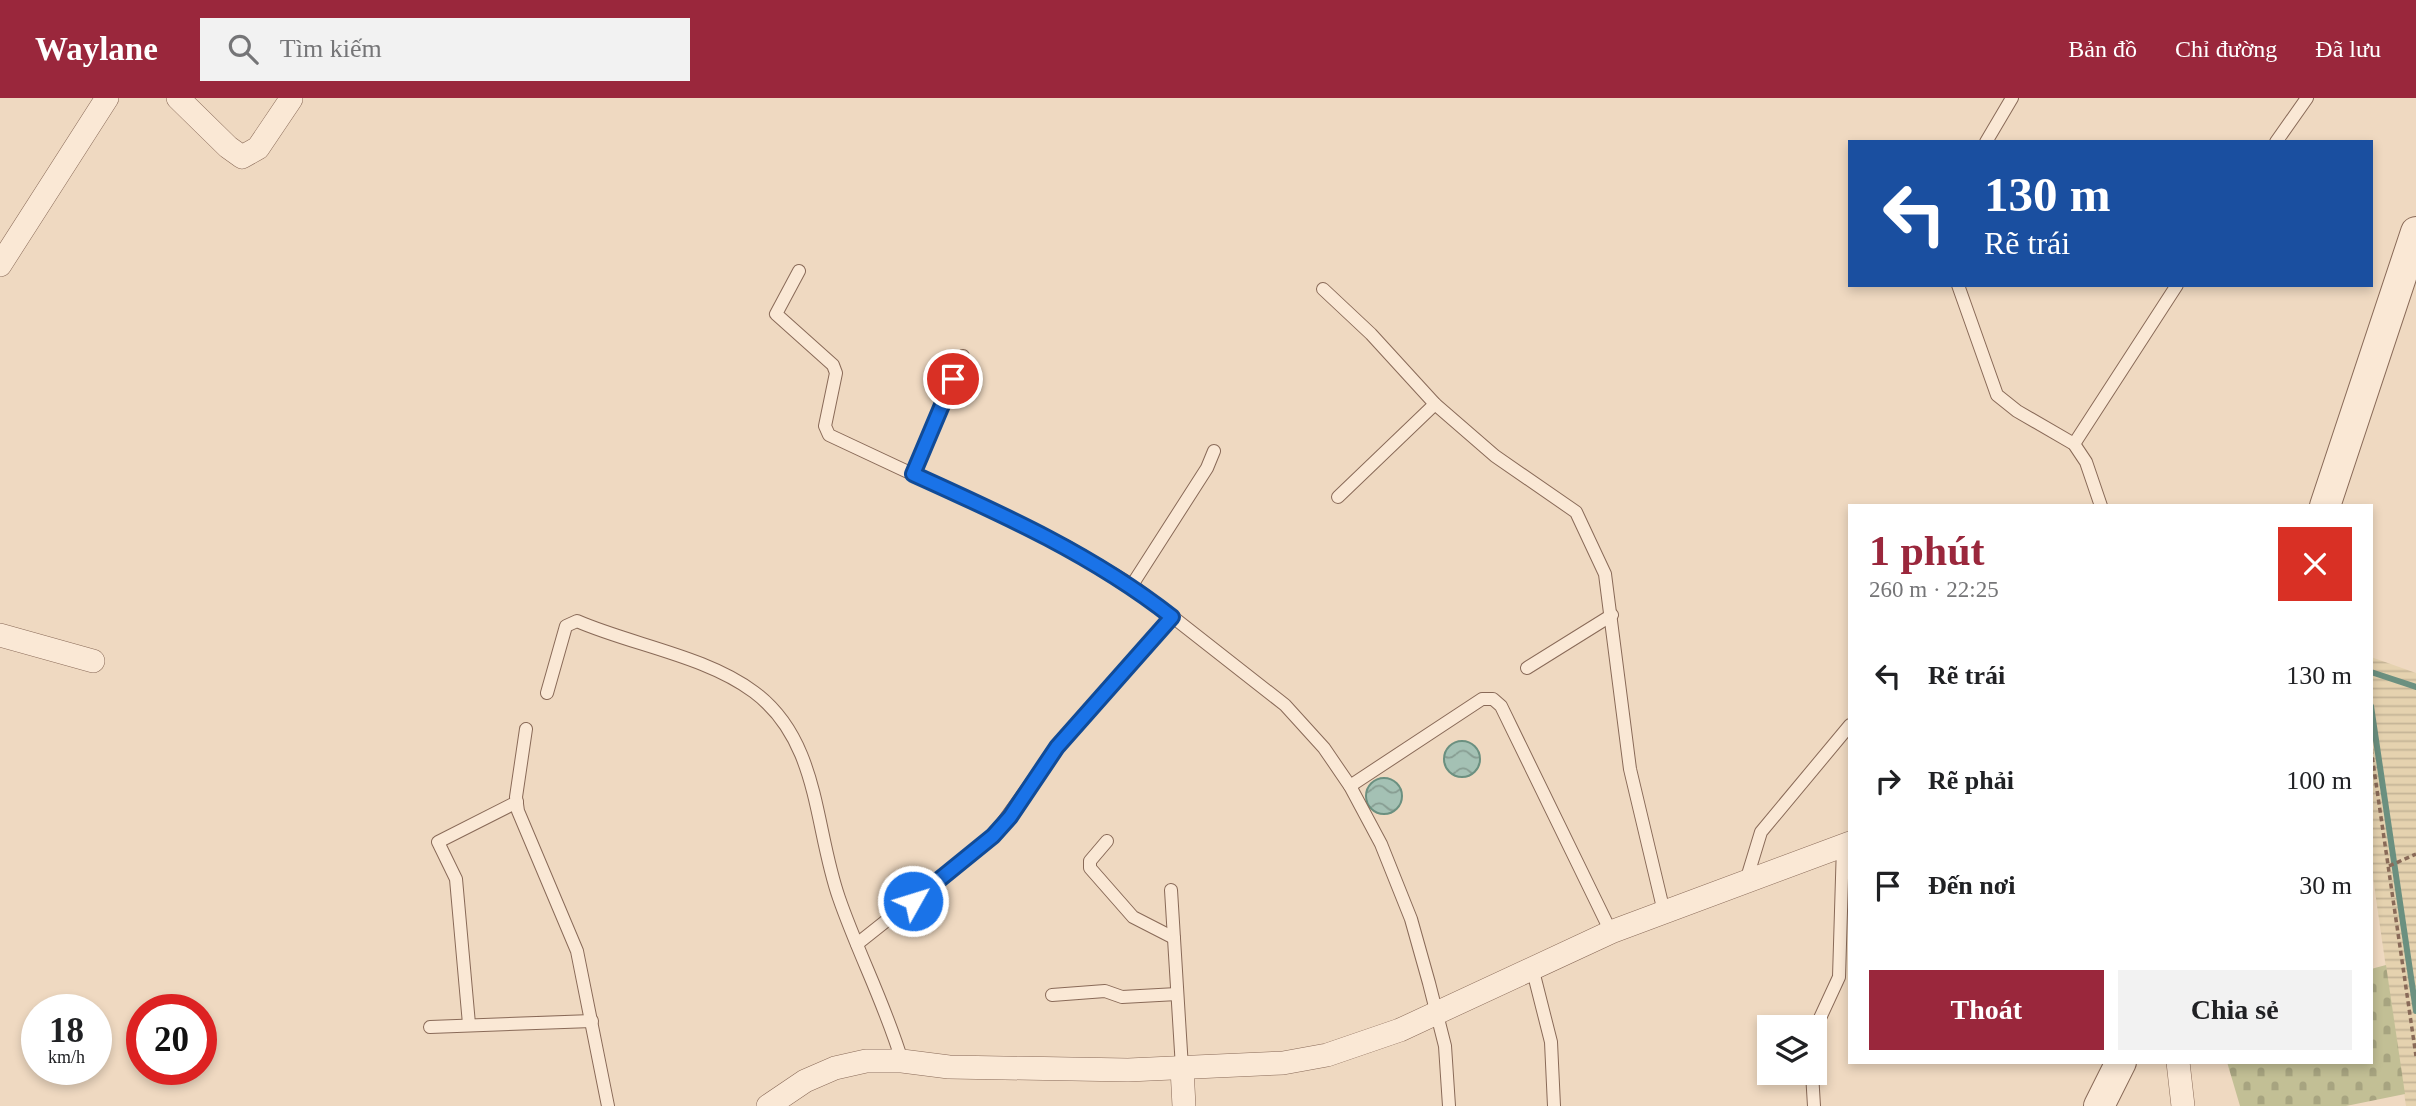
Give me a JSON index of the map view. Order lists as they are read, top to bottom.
{
  "page": {
    "header": "Waylane",
    "search": "Tìm kiếm",
    "nav": ["Bản đồ", "Chỉ đường", "Đã lưu"],
    "turn": ["130 m", "Rẽ trái"],
    "heading": ["1 phút", "260 m · 22:25"],
    "list": [
      {
        "name": "Rẽ trái",
        "value": "130 m"
      },
      {
        "name": "Rẽ phải",
        "value": "100 m"
      },
      {
        "name": "Đến nơi",
        "value": "30 m"
      }
    ],
    "buttons": ["Thoát", "Chia sẻ"],
    "speed": "18 km/h",
    "limit": "20"
  }
}
